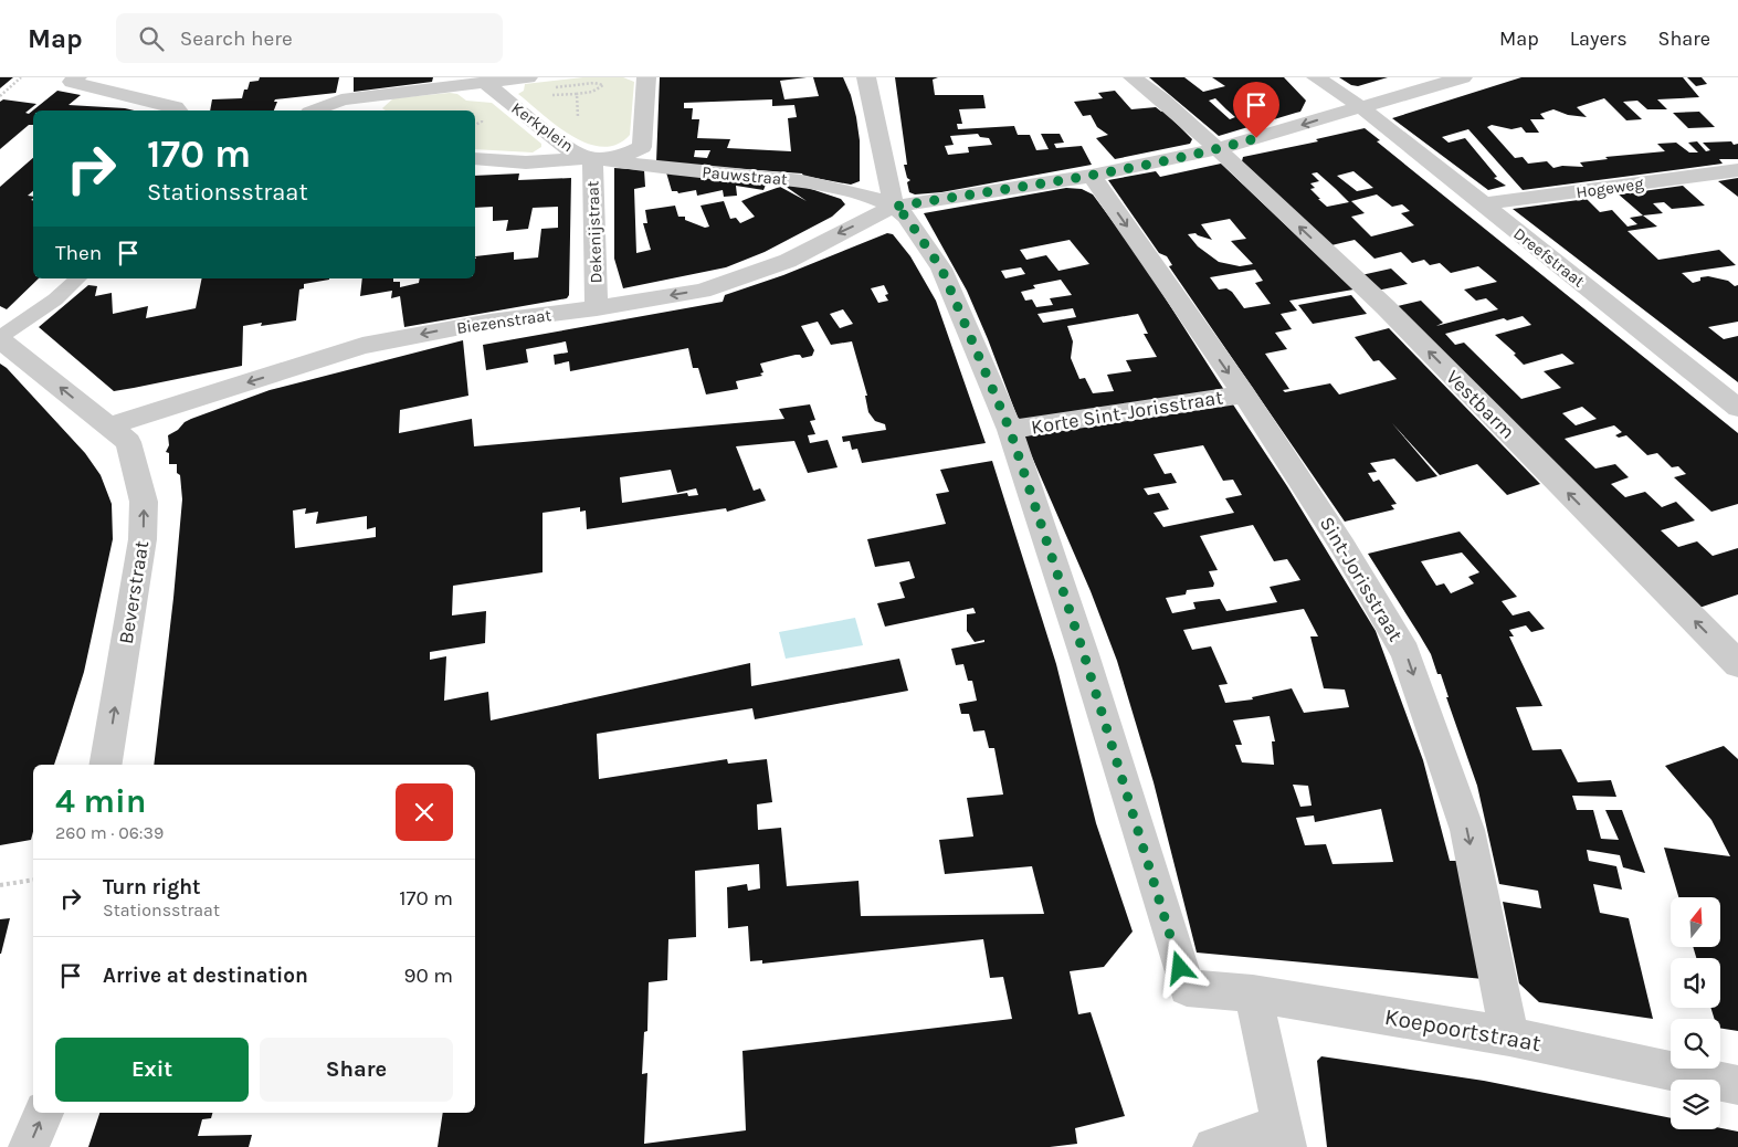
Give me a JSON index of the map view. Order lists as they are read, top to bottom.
{
  "streets": {
    "street": [
      "Kerkplein",
      "Pauwstraat",
      "Hogeweg",
      "Dekenijstraat",
      "Dreefstraat",
      "Biezenstraat",
      "Vestbarm",
      "Korte Sint-Jorisstraat",
      "Sint-Jorisstraat",
      "Beverstraat",
      "Koepoortstraat"
    ]
  },
  "crossings": [
    ["Kerkplein", "Pauwstraat"],
    ["Kerkplein", "Dekenijstraat"],
    ["Pauwstraat", "Dekenijstraat"],
    ["Pauwstraat", "Biezenstraat"],
    ["Hogeweg", "Dreefstraat"],
    ["Dekenijstraat", "Biezenstraat"],
    ["Biezenstraat", "Beverstraat"],
    ["Korte Sint-Jorisstraat", "Sint-Jorisstraat"],
    ["Korte Sint-Jorisstraat", "Koepoortstraat"],
    ["Sint-Jorisstraat", "Koepoortstraat"]
  ],
  "one_way": [
    "Biezenstraat",
    "Vestbarm",
    "Sint-Jorisstraat",
    "Beverstraat"
  ],
  "north": "top",
  "page": {
    "header": "Map",
    "search": "Search here",
    "nav": ["Map", "Layers", "Share"],
    "turn": ["170 m", "Stationsstraat"],
    "then": "Then",
    "heading": ["4 min", "260 m · 06:39"],
    "list": [
      {
        "name": "Turn right",
        "note": "Stationsstraat",
        "value": "170 m"
      },
      {
        "name": "Arrive at destination",
        "value": "90 m"
      }
    ],
    "buttons": ["Exit", "Share"]
  }
}
